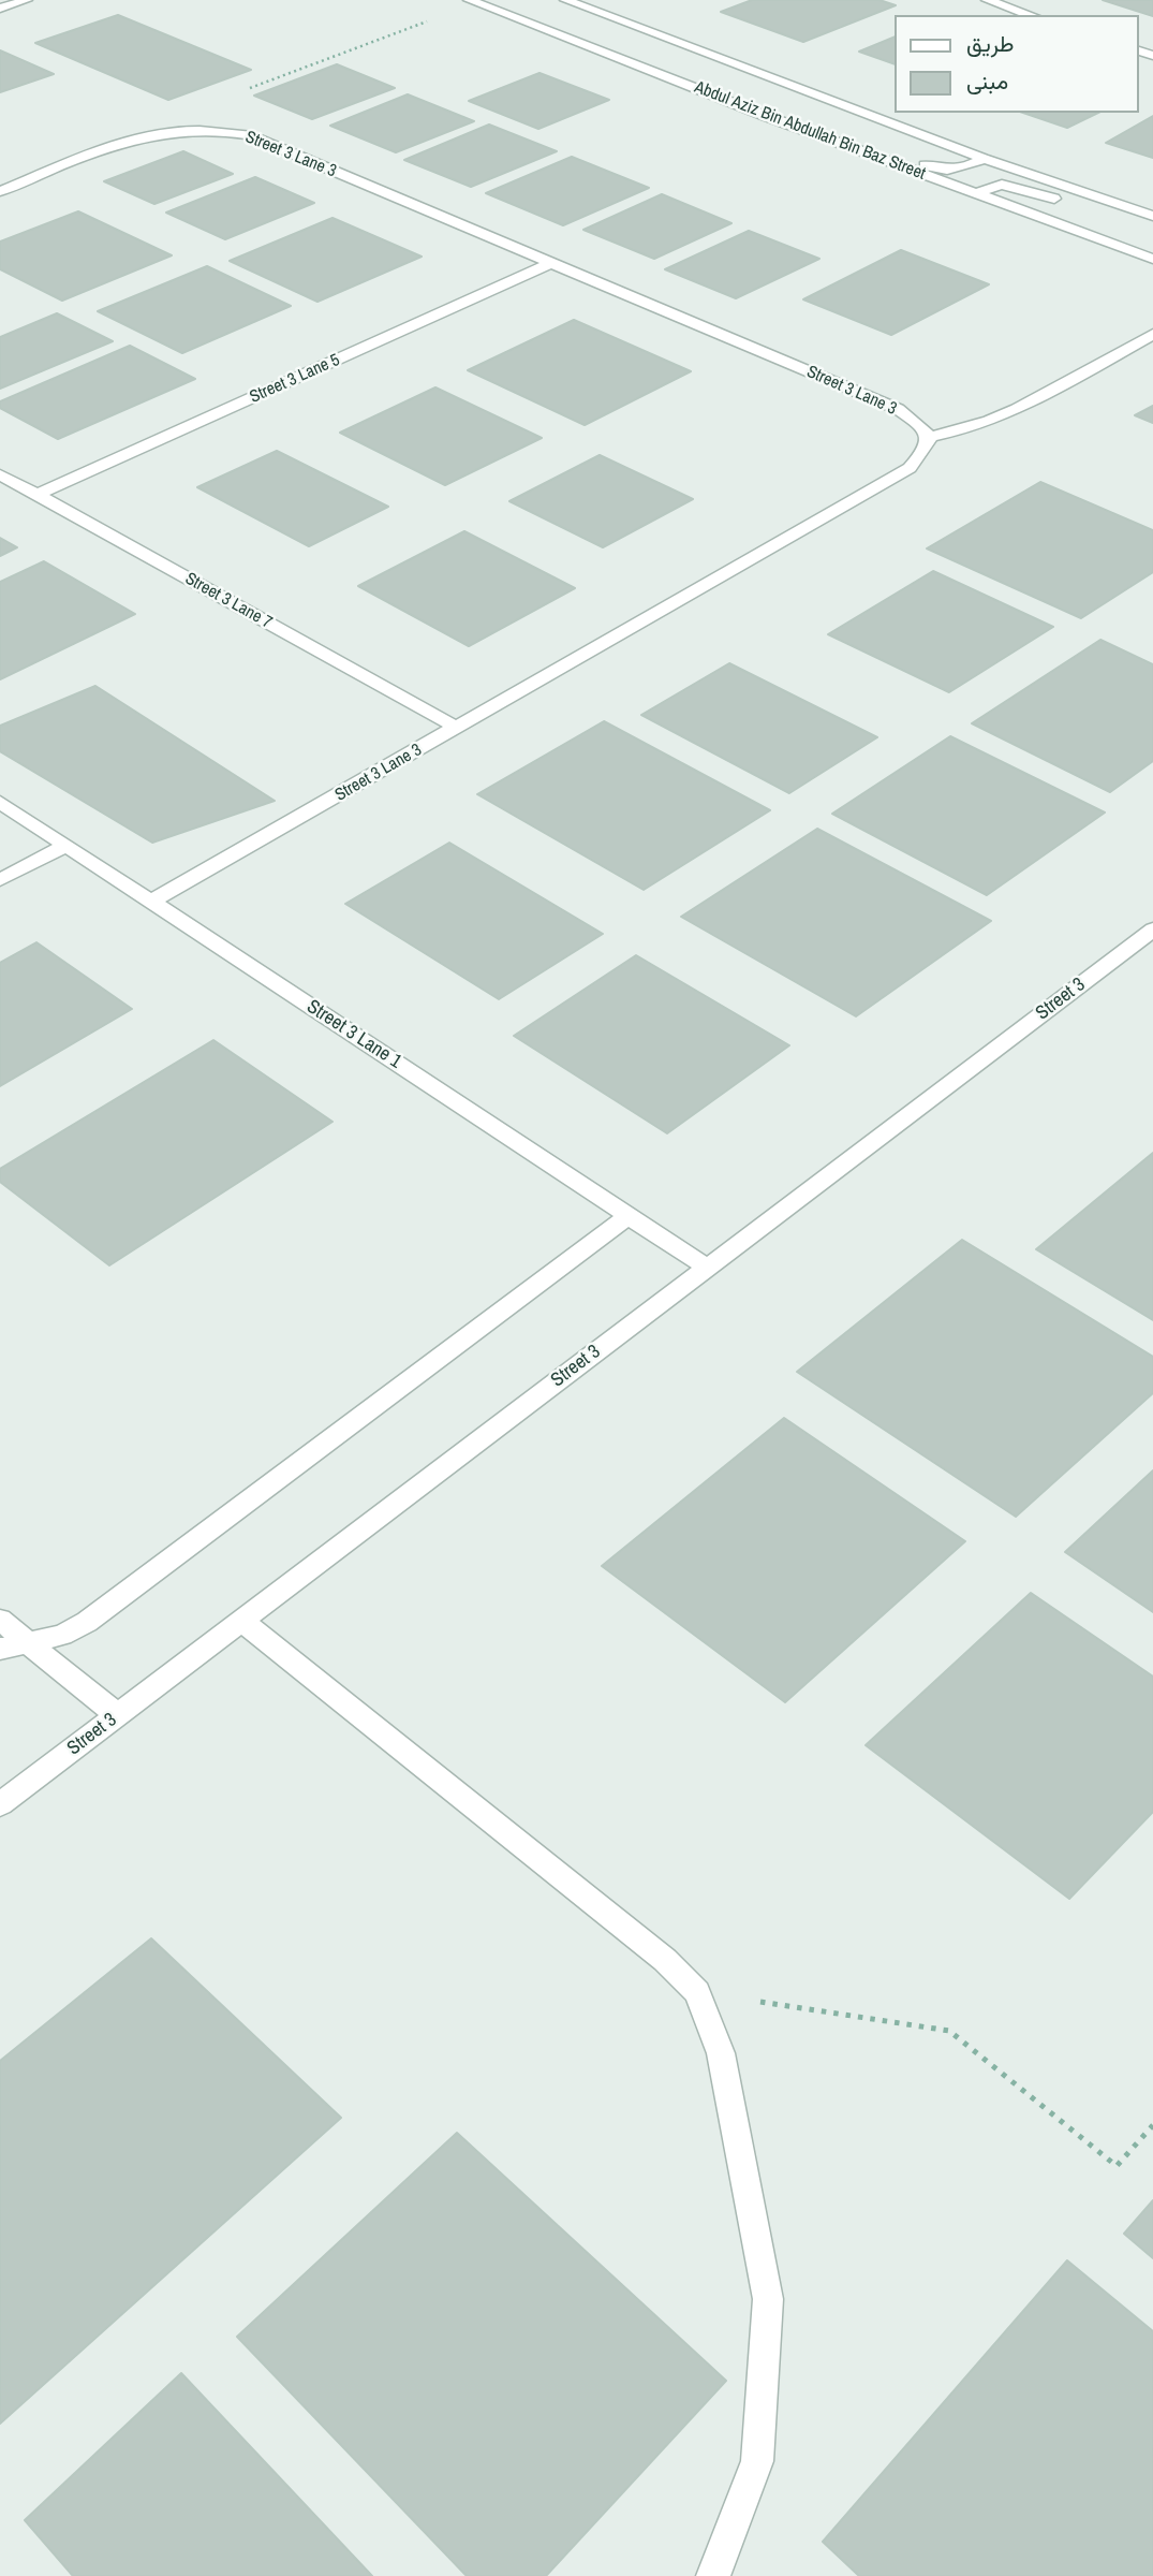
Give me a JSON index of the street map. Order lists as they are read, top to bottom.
{
  "streets": {
    "street": [
      "Abdul Aziz Bin Abdullah Bin Baz Street",
      "Street 3 Lane 3",
      "Street 3 Lane 5",
      "Street 3 Lane 7",
      "Street 3",
      "Street 3 Lane 1"
    ]
  },
  "crossings": [
    ["Street 3 Lane 3", "Street 3 Lane 5"],
    ["Street 3 Lane 3", "Street 3 Lane 7"],
    ["Street 3 Lane 3", "Street 3 Lane 1"],
    ["Street 3 Lane 5", "Street 3 Lane 7"],
    ["Street 3", "Street 3 Lane 1"]
  ],
  "legend": ["طريق", "مبنى"]
}
